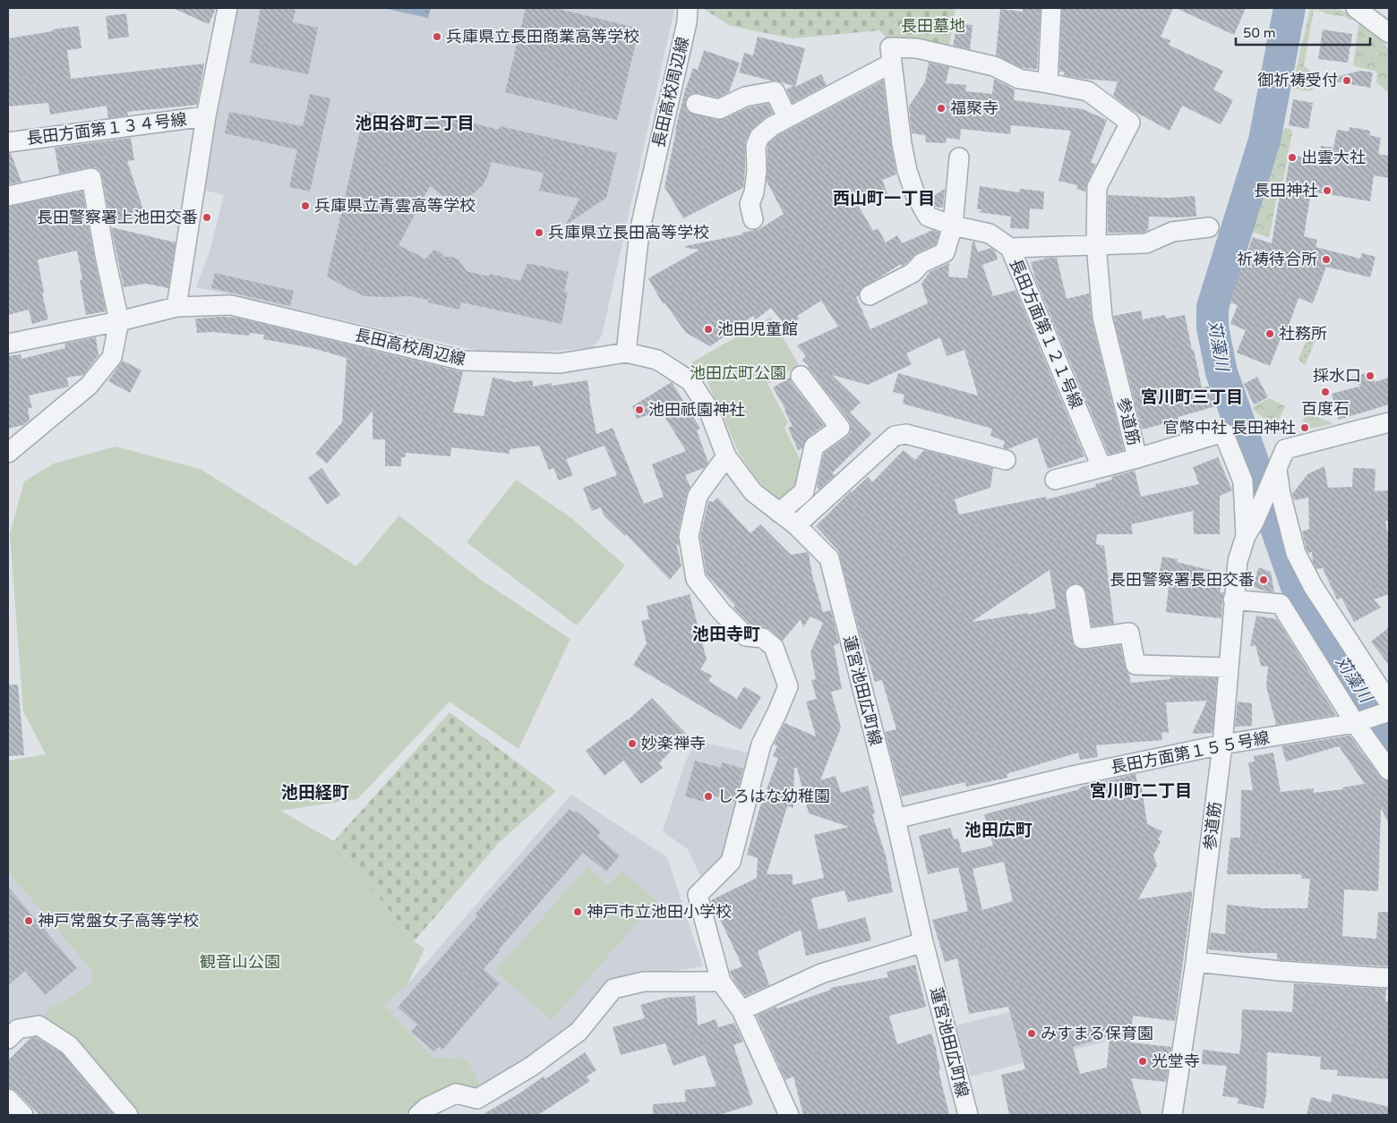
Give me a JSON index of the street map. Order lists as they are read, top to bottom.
{
  "streets": {
    "street": [
      "長田高校周辺線",
      "長田方面第１３４号線",
      "長田方面第１２１号線",
      "参道筋",
      "蓮宮池田広町線",
      "長田方面第１５５号線"
    ]
  },
  "crossings": [
    ["長田高校周辺線", "蓮宮池田広町線"],
    ["長田方面第１２１号線", "参道筋"],
    ["参道筋", "長田方面第１５５号線"],
    ["蓮宮池田広町線", "長田方面第１５５号線"]
  ],
  "districts": [
    "池田谷町二丁目",
    "西山町一丁目",
    "宮川町三丁目",
    "池田寺町",
    "宮川町二丁目",
    "池田経町",
    "池田広町"
  ],
  "water": ["苅藻川"],
  "parks": ["長田墓地", "池田広町公園", "観音山公園"],
  "places": [
    "兵庫県立長田商業高等学校",
    "御祈祷受付",
    "福聚寺",
    "出雲大社",
    "長田神社",
    "兵庫県立青雲高等学校",
    "長田警察署上池田交番",
    "兵庫県立長田高等学校",
    "祈祷待合所",
    "池田児童館",
    "社務所",
    "採水口",
    "百度石",
    "池田祇園神社",
    "官幣中社 長田神社",
    "長田警察署長田交番",
    "妙楽禅寺",
    "しろはな幼稚園",
    "神戸市立池田小学校",
    "神戸常盤女子高等学校",
    "みすまる保育園",
    "光堂寺"
  ],
  "scale_bar": "50 m"
}
